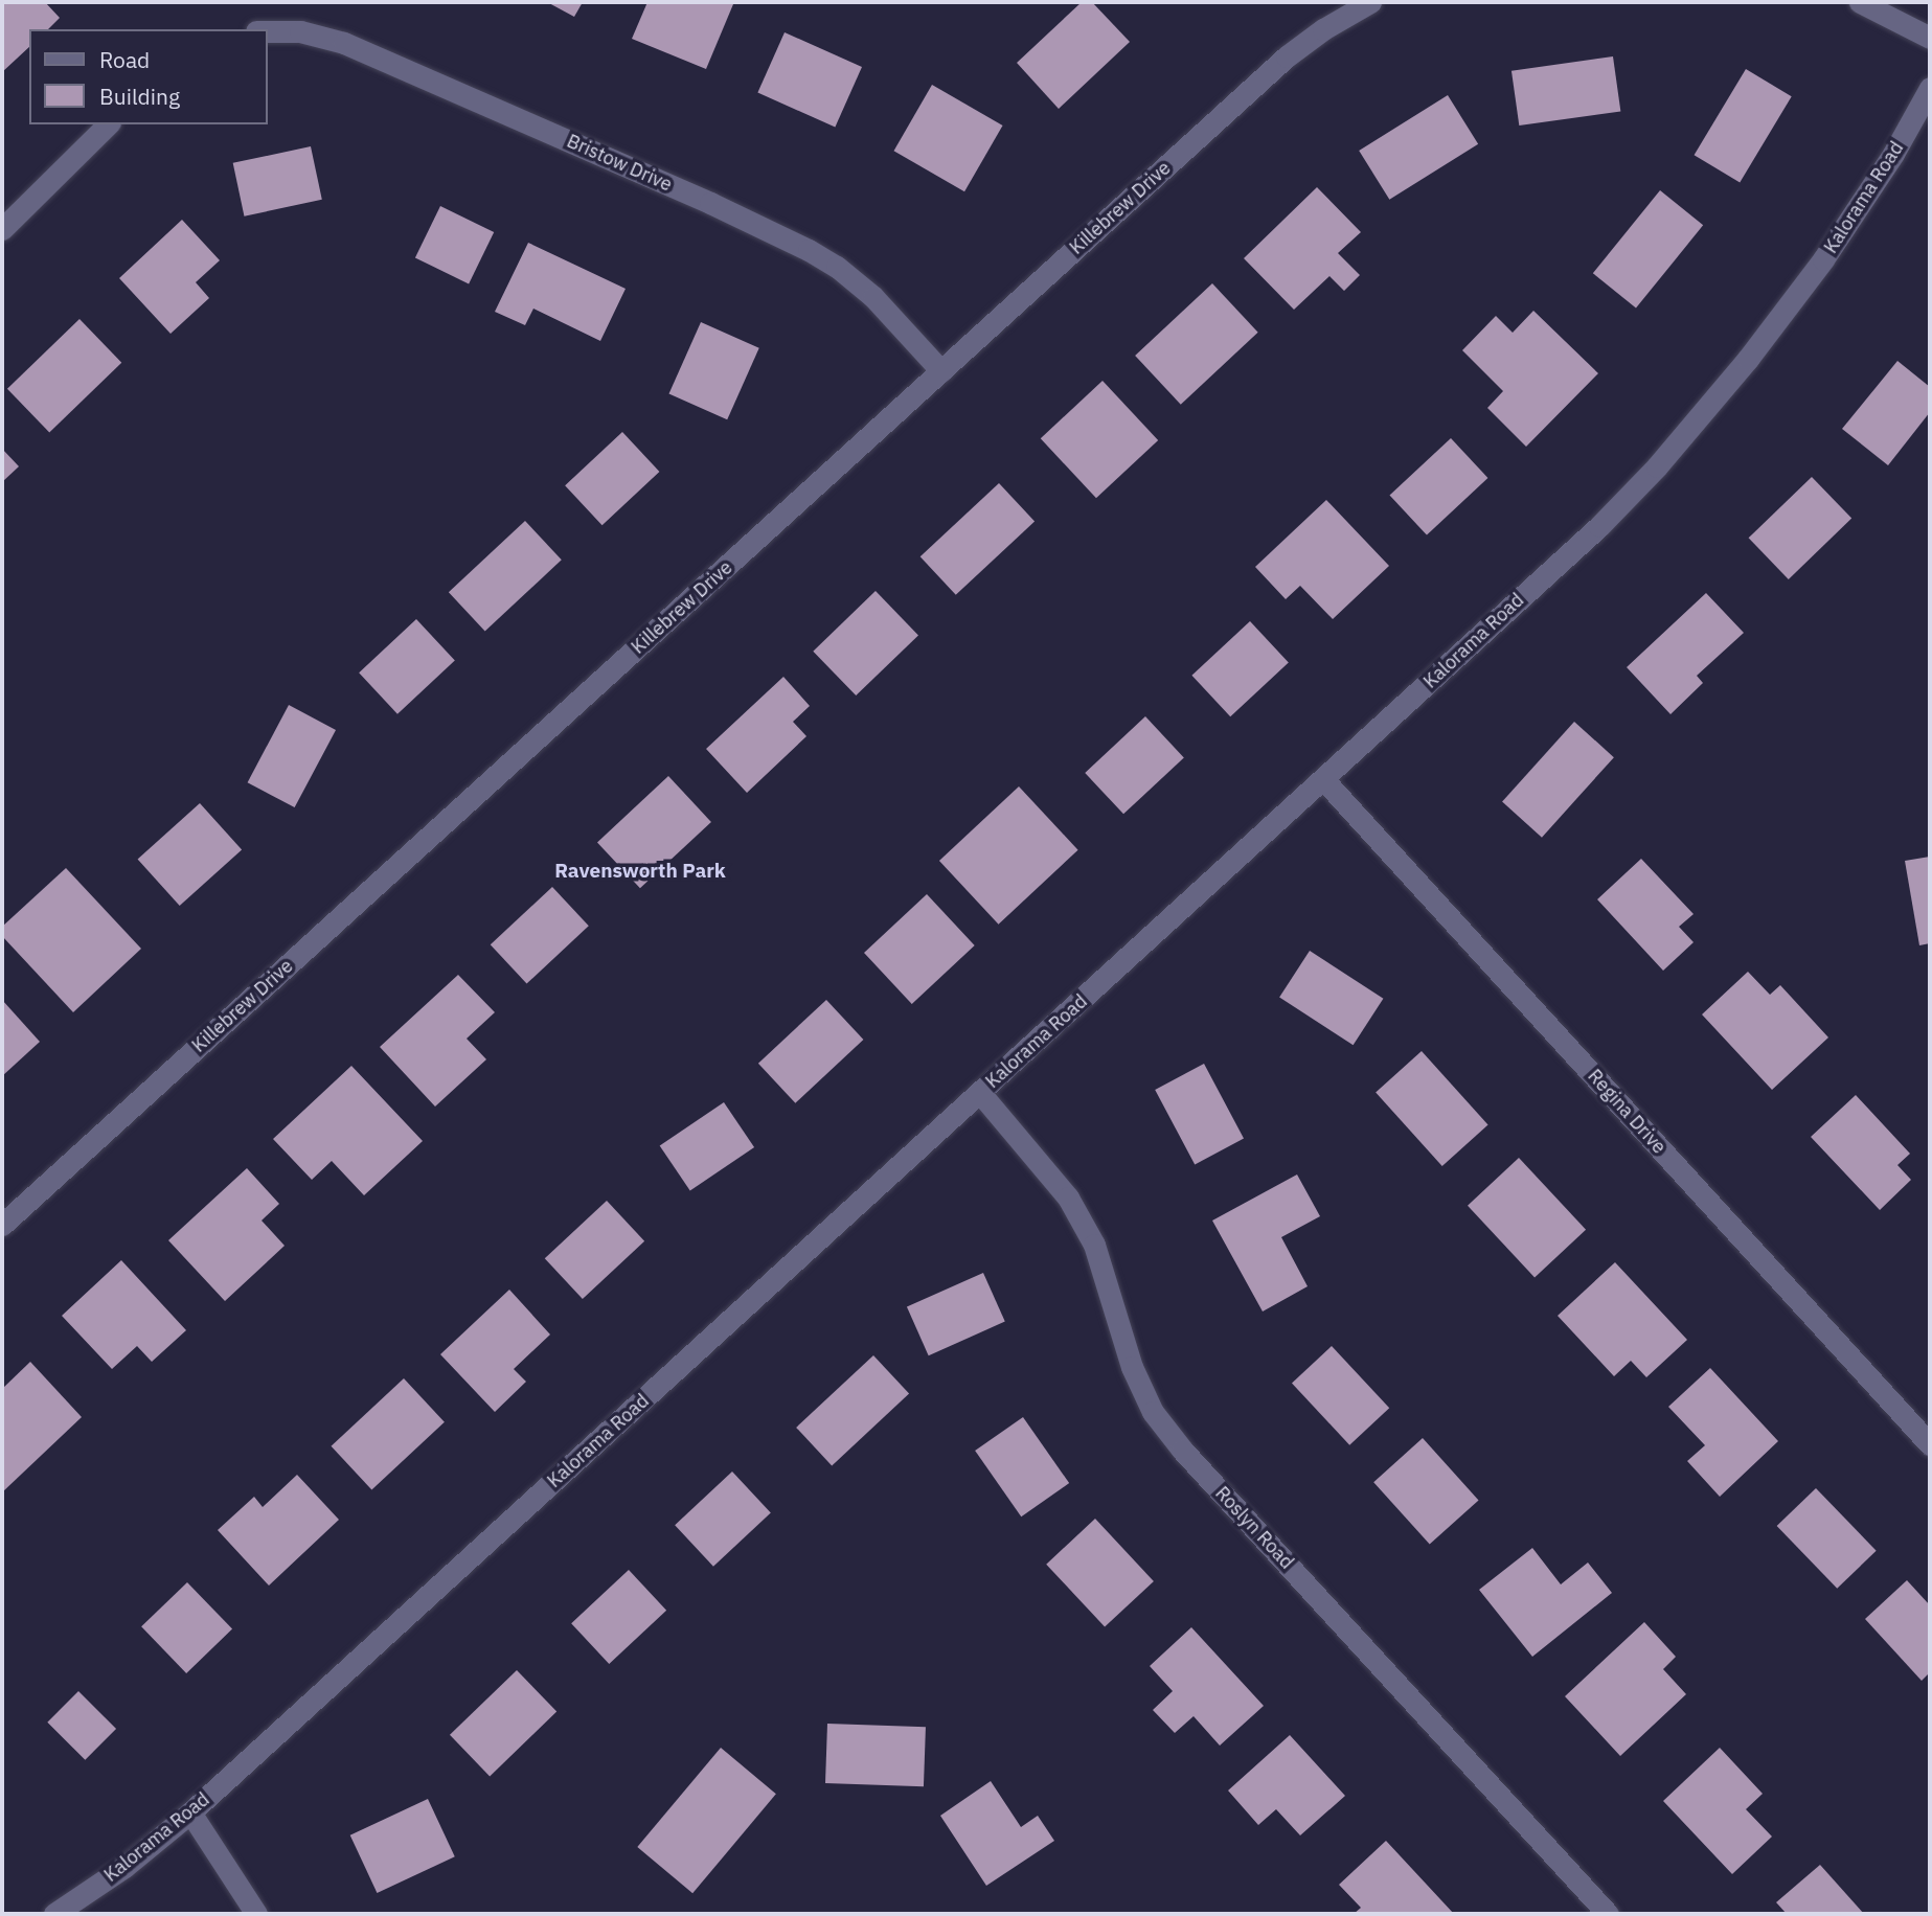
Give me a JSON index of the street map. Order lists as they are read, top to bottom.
{
  "streets": {
    "street": [
      "Bristow Drive",
      "Kalorama Road",
      "Killebrew Drive",
      "Regina Drive",
      "Roslyn Road"
    ]
  },
  "crossings": [
    ["Bristow Drive", "Killebrew Drive"],
    ["Kalorama Road", "Regina Drive"],
    ["Kalorama Road", "Roslyn Road"]
  ],
  "districts": ["Ravensworth Park"],
  "legend": ["Road", "Building"]
}
